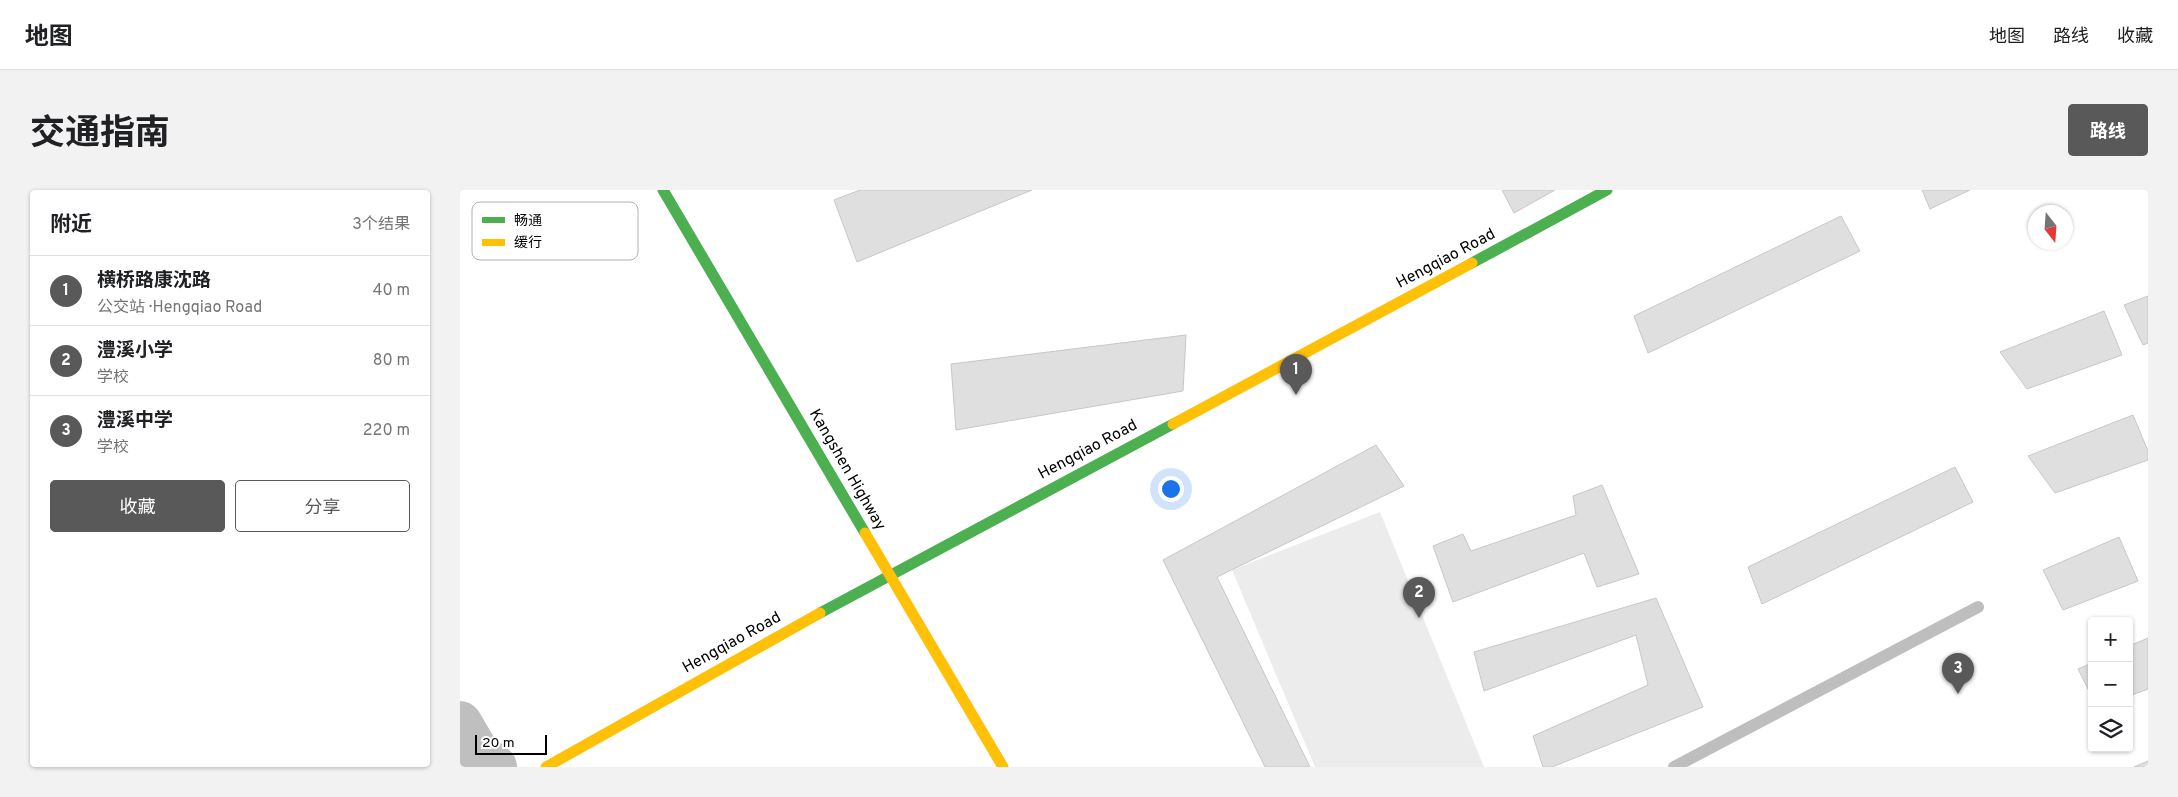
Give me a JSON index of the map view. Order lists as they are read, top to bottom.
{
  "streets": {
    "street": ["Hengqiao Road", "Kangshen Highway"]
  },
  "crossings": [
    ["Hengqiao Road", "Kangshen Highway"]
  ],
  "legend": ["畅通", "缓行"],
  "scale_bar": "20 m",
  "north": "bottom",
  "page": {
    "header": "地图",
    "nav": ["地图", "路线", "收藏"],
    "title": "交通指南",
    "buttons": [
      "路线",
      ["收藏", "分享"]
    ],
    "heading": ["附近", "3个结果"],
    "list": [
      {
        "mark": "1",
        "name": "横桥路康沈路",
        "note": "公交站 · Hengqiao Road",
        "value": "40 m"
      },
      {
        "mark": "2",
        "name": "澧溪小学",
        "note": "学校",
        "value": "80 m"
      },
      {
        "mark": "3",
        "name": "澧溪中学",
        "note": "学校",
        "value": "220 m"
      }
    ],
    "pins": ["1", "2", "3"],
    "map_buttons": ["+", "−"],
    "scale": "20 m"
  }
}
